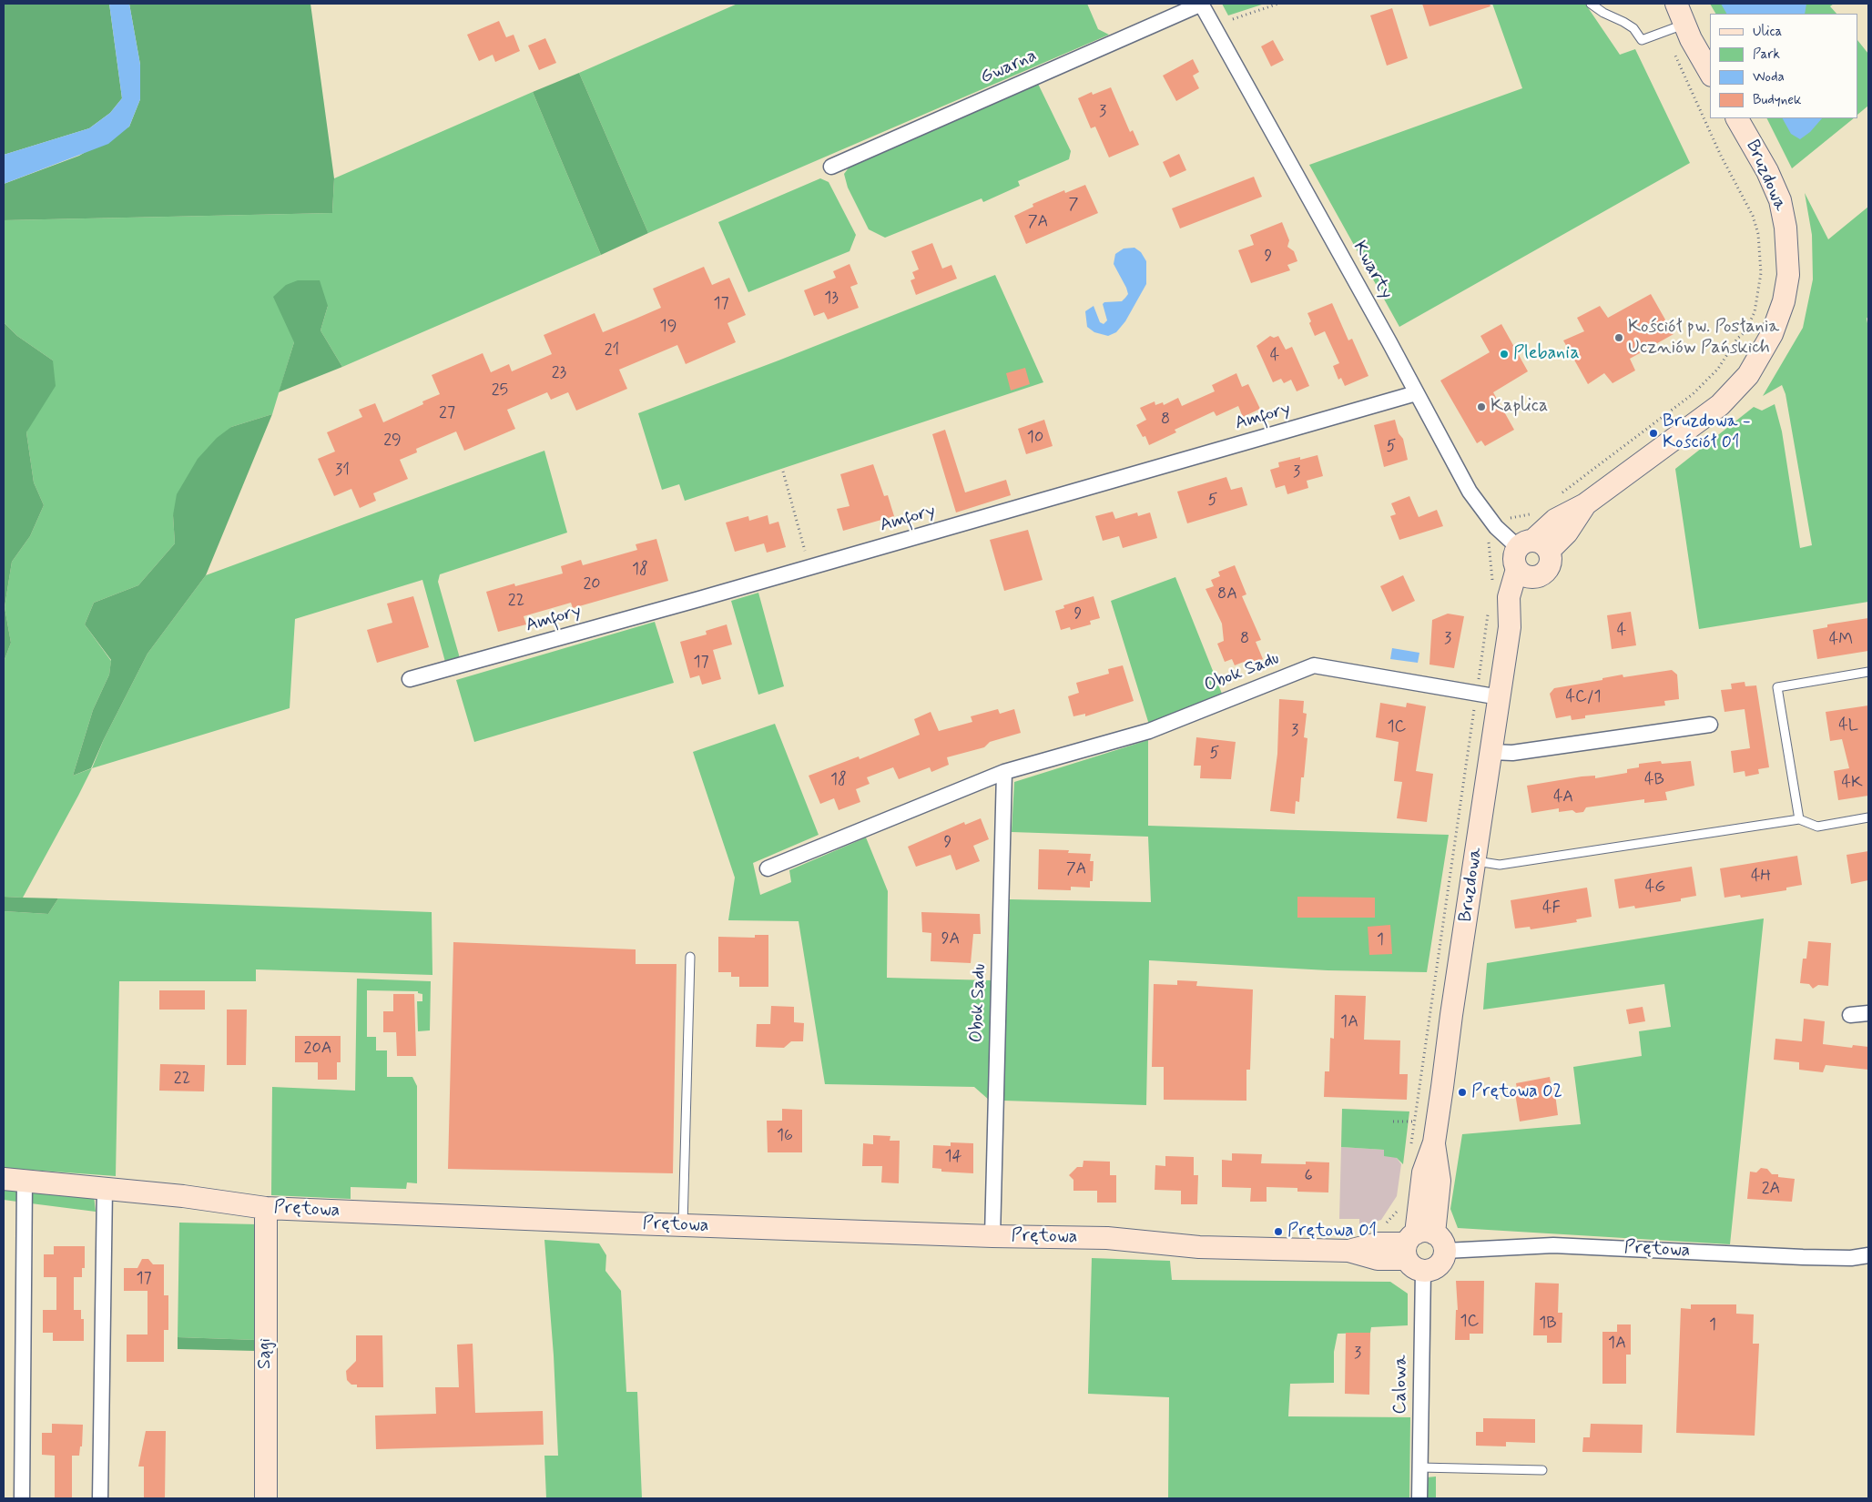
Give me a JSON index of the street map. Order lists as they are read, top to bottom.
{
  "streets": {
    "street": [
      "Gwarna",
      "Bruzdowa",
      "Kwarty",
      "Amfory",
      "Obok Sadu",
      "Prętowa",
      "Sągi",
      "Calowa"
    ]
  },
  "crossings": [
    ["Gwarna", "Kwarty"],
    ["Bruzdowa", "Kwarty"],
    ["Bruzdowa", "Obok Sadu"],
    ["Bruzdowa", "Prętowa"],
    ["Bruzdowa", "Calowa"],
    ["Kwarty", "Amfory"],
    ["Obok Sadu", "Prętowa"],
    ["Prętowa", "Sągi"],
    ["Prętowa", "Calowa"]
  ],
  "places": [
    "Kościół pw. Posłania Uczniów Pańskich",
    "Plebania",
    "Kaplica",
    "Bruzdowa - Kościół 01",
    "Prętowa 02",
    "Prętowa 01"
  ],
  "house_numbers": [
    "3",
    "7",
    "7A",
    "9",
    "13",
    "17",
    "19",
    "21",
    "4",
    "23",
    "25",
    "27",
    "8",
    "10",
    "29",
    "5",
    "31",
    "3",
    "5",
    "18",
    "20",
    "8A",
    "22",
    "9",
    "4",
    "8",
    "3",
    "4M",
    "17",
    "4C/1",
    "4L",
    "1C",
    "3",
    "5",
    "18",
    "4B",
    "4K",
    "4A",
    "9",
    "7A",
    "4H",
    "4G",
    "4F",
    "9A",
    "1",
    "1A",
    "20A",
    "22",
    "16",
    "14",
    "6",
    "2A",
    "17",
    "1C",
    "1B",
    "1",
    "1A",
    "3"
  ],
  "legend": [
    "Ulica",
    "Park",
    "Woda",
    "Budynek"
  ]
}
